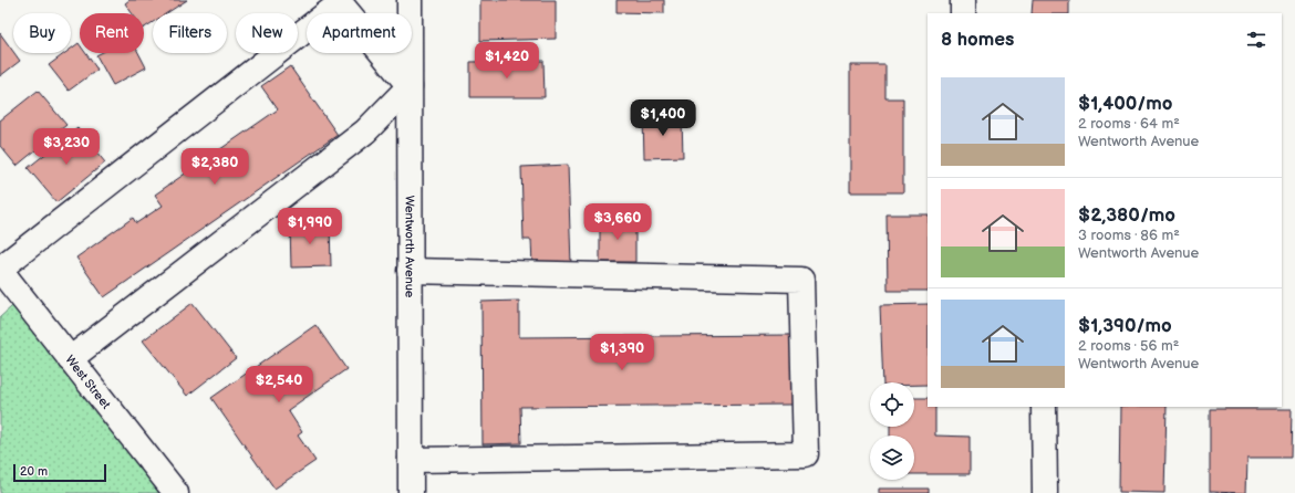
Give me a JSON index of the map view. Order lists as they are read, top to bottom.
{
  "streets": {
    "street": ["Wentworth Avenue", "West Street"]
  },
  "scale_bar": "20 m",
  "page": {
    "chip": [
      "Buy",
      "Rent",
      "Filters",
      "New",
      "Apartment"
    ],
    "heading": "8 homes",
    "price": [
      "$1,420",
      "$1,400",
      "$3,230",
      "$2,380",
      "$3,660",
      "$1,990",
      "$1,390",
      "$2,540"
    ],
    "list": [
      {
        "name": "$1,400/mo",
        "note": "2 rooms · 64 m² · Wentworth Avenue"
      },
      {
        "name": "$2,380/mo",
        "note": "3 rooms · 86 m² · Wentworth Avenue"
      },
      {
        "name": "$1,390/mo",
        "note": "2 rooms · 56 m² · Wentworth Avenue"
      }
    ],
    "scale": "20 m"
  }
}
